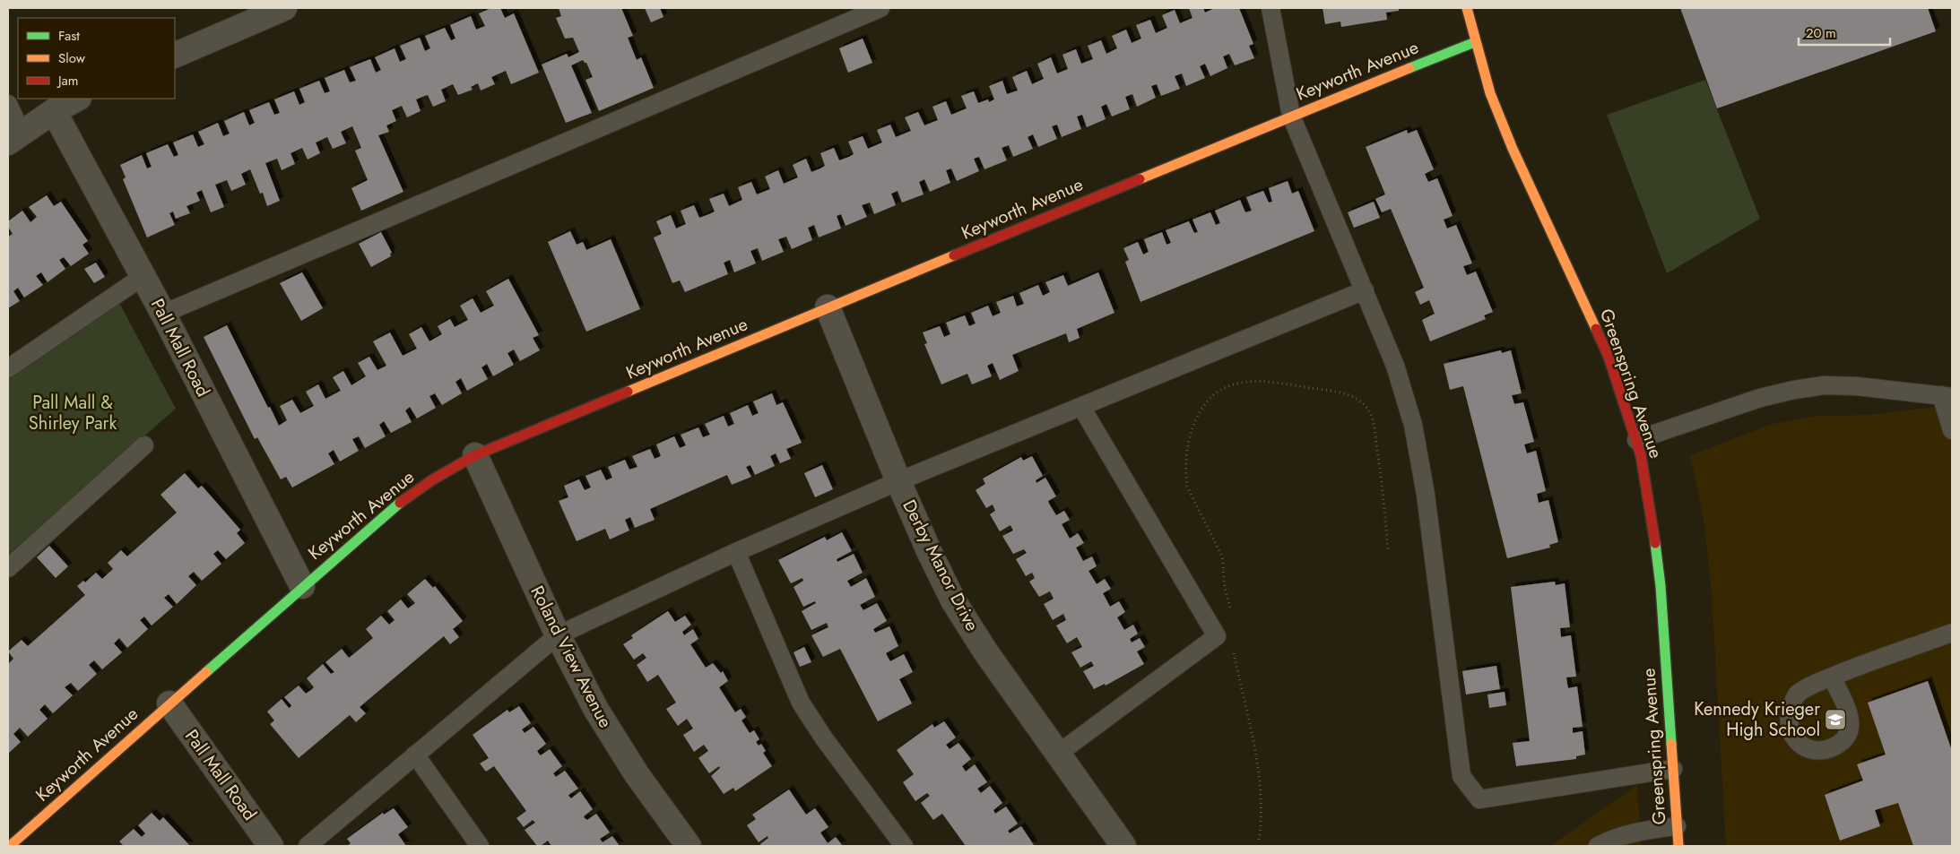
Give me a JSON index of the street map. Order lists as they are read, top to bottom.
{
  "streets": {
    "street": [
      "Keyworth Avenue",
      "Pall Mall Road",
      "Greenspring Avenue",
      "Derby Manor Drive",
      "Roland View Avenue"
    ]
  },
  "crossings": [
    ["Keyworth Avenue", "Pall Mall Road"],
    ["Keyworth Avenue", "Greenspring Avenue"],
    ["Keyworth Avenue", "Derby Manor Drive"],
    ["Keyworth Avenue", "Roland View Avenue"]
  ],
  "parks": ["Pall Mall & Shirley Park"],
  "places": {
    "school or university": ["Kennedy Krieger High School"]
  },
  "legend": ["Fast", "Slow", "Jam"],
  "scale_bar": "20 m"
}
